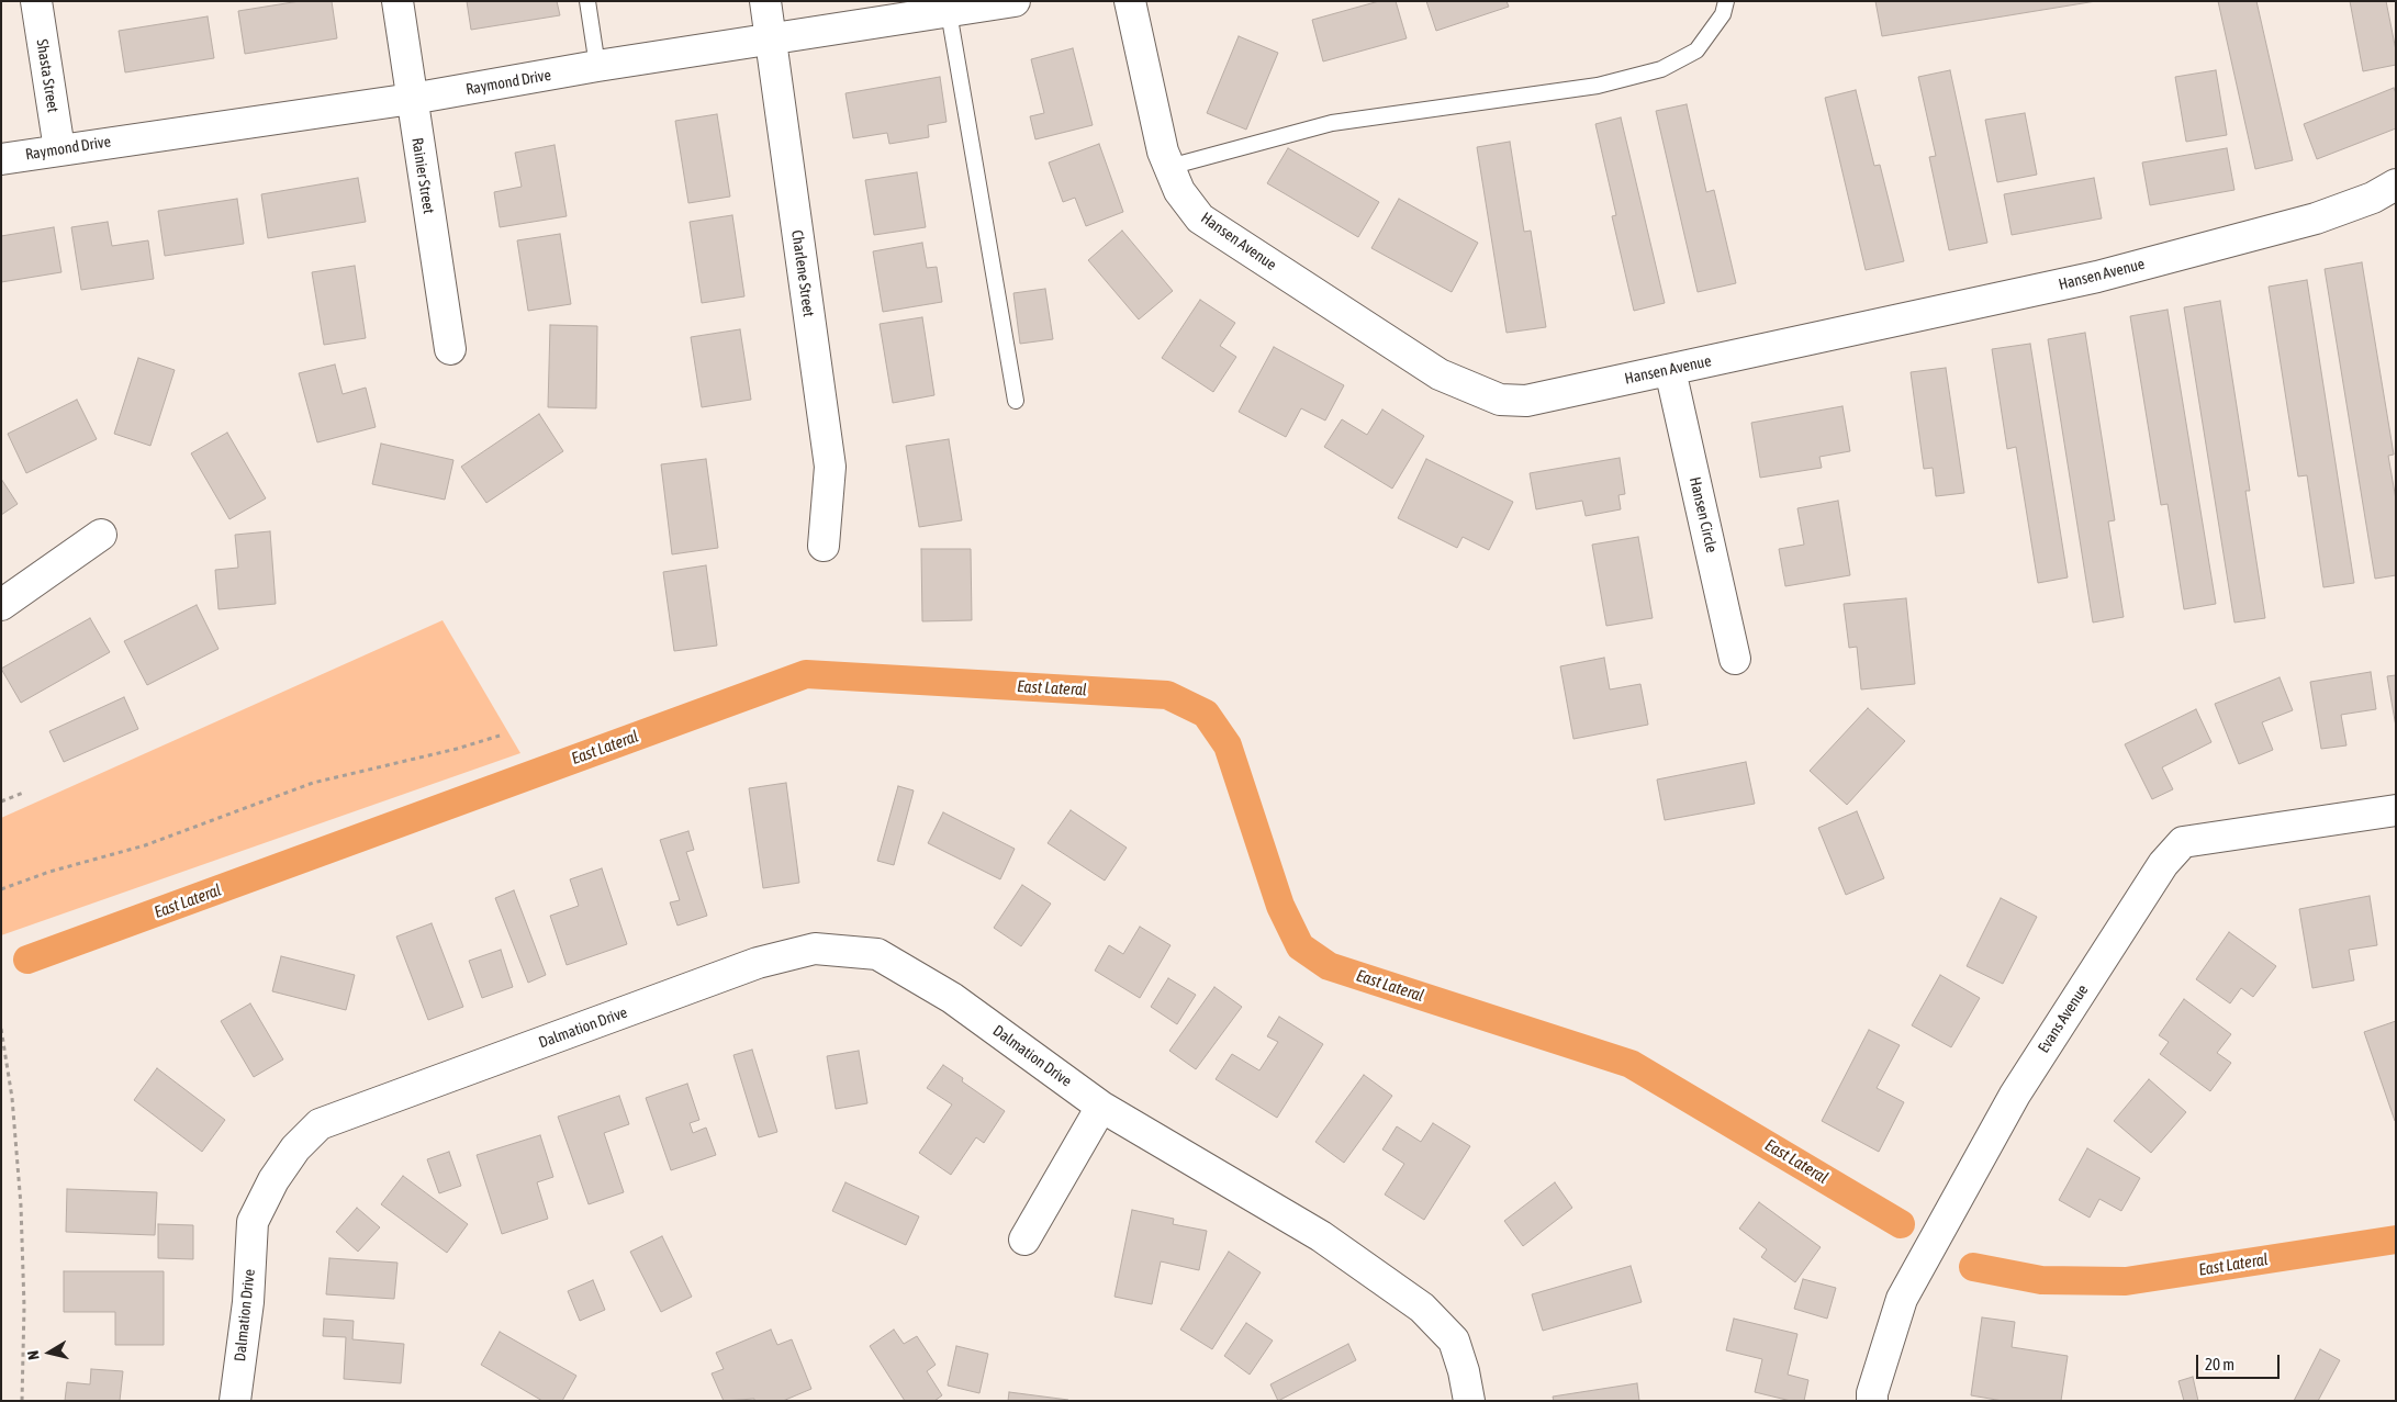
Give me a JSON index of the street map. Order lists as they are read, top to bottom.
{
  "streets": {
    "street": [
      "Shasta Street",
      "Raymond Drive",
      "Rainier Street",
      "Hansen Avenue",
      "Charlene Street",
      "Hansen Circle",
      "Evans Avenue",
      "Dalmation Drive"
    ]
  },
  "crossings": [
    ["Shasta Street", "Raymond Drive"],
    ["Raymond Drive", "Rainier Street"],
    ["Raymond Drive", "Charlene Street"],
    ["Hansen Avenue", "Hansen Circle"]
  ],
  "water": ["East Lateral"],
  "scale_bar": "20 m",
  "north": "left"
}
